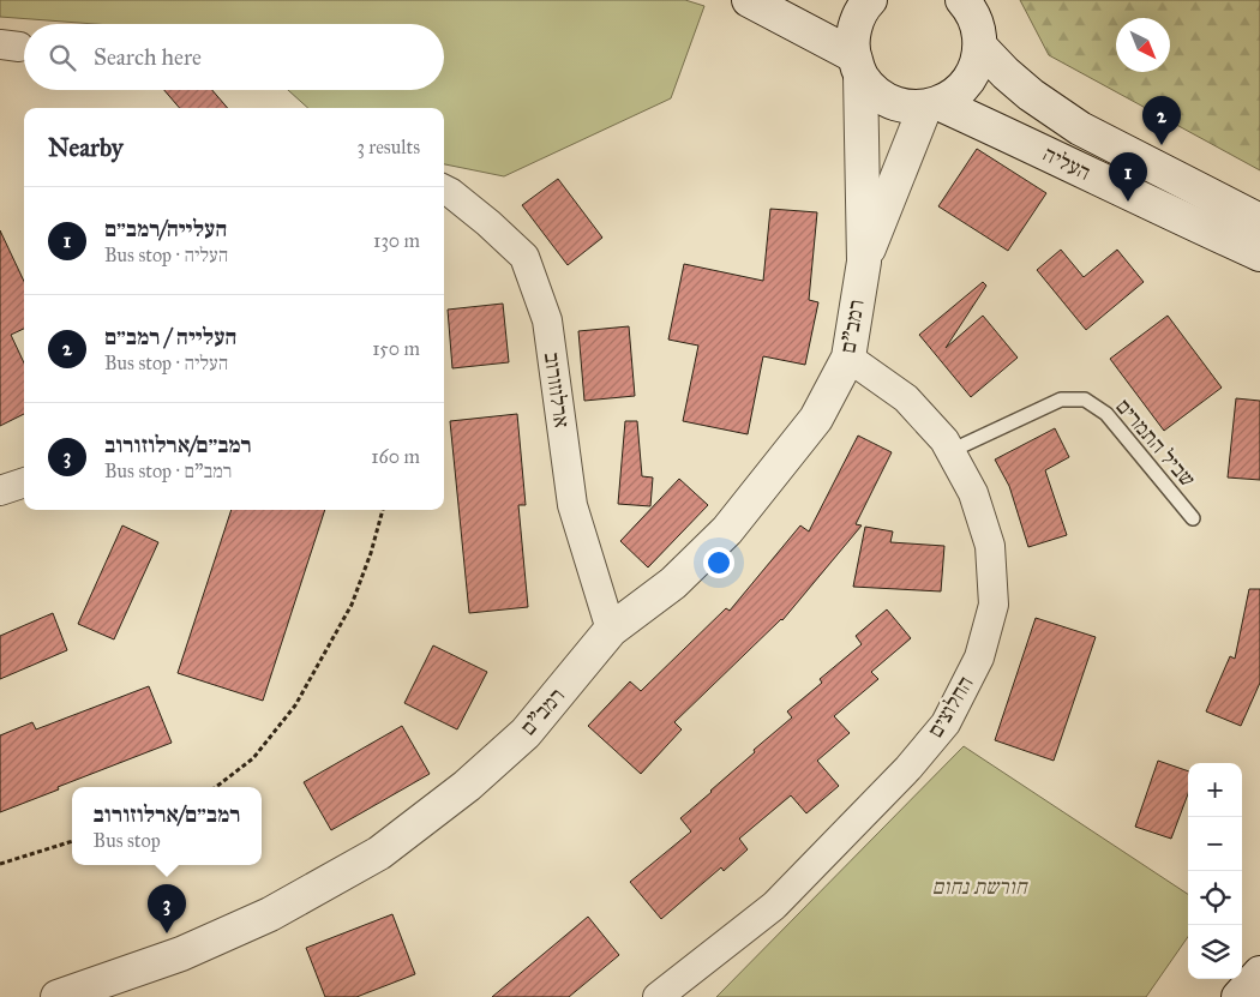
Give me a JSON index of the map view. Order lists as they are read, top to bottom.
{
  "streets": {
    "street": [
      "העליה",
      "רמב\"ם",
      "ארלוזורוב",
      "החלוצים"
    ],
    "lane": ["שביל התמרים"]
  },
  "crossings": [
    ["העליה", "רמב\"ם"],
    ["רמב\"ם", "ארלוזורוב"],
    ["רמב\"ם", "החלוצים"],
    ["שביל התמרים", "החלוצים"]
  ],
  "parks": ["חורשת נחום"],
  "north": "bottom right",
  "page": {
    "search": "Search here",
    "pins": ["2", "1", "3"],
    "heading": ["Nearby", "3 results"],
    "list": [
      {
        "mark": "1",
        "name": "העלייה/רמב״ם",
        "note": "Bus stop · העליה",
        "value": "130 m"
      },
      {
        "mark": "2",
        "name": "העלייה / רמב״ם",
        "note": "Bus stop · העליה",
        "value": "150 m"
      },
      {
        "mark": "3",
        "name": "רמב״ם/ארלוזורוב",
        "note": "Bus stop · רמב\"ם",
        "value": "160 m"
      }
    ],
    "map_buttons": ["+", "−"],
    "popup": ["רמב״ם/ארלוזורוב", "Bus stop"]
  }
}
